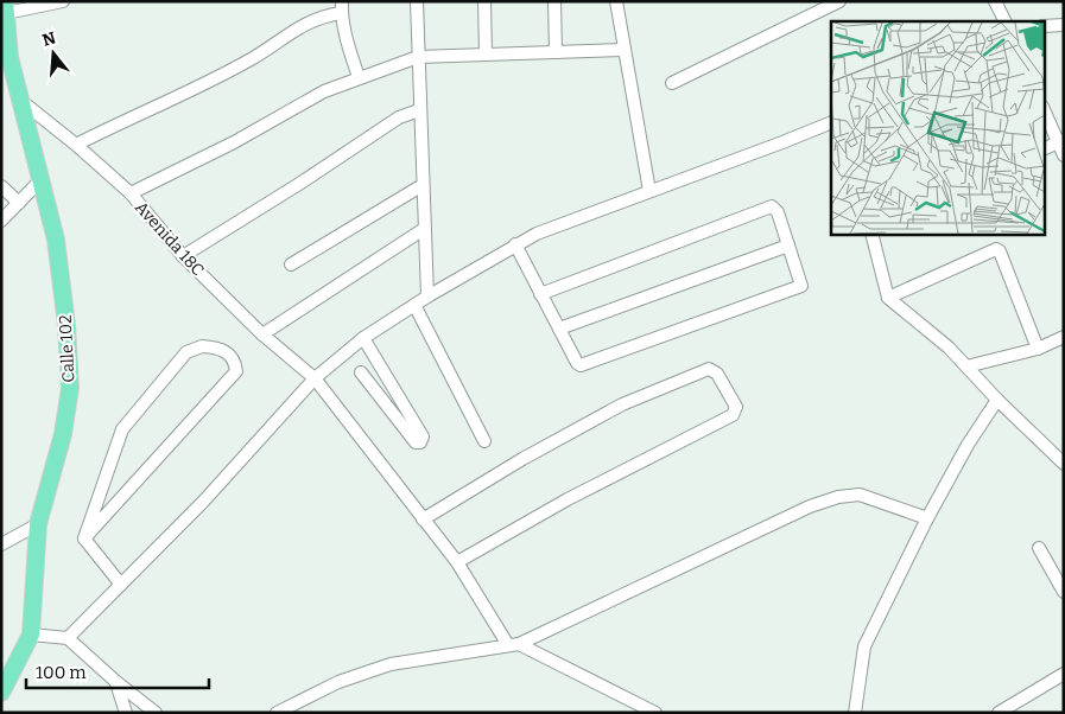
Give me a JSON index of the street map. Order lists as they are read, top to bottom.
{
  "streets": {
    "main road": ["Calle 102"],
    "street": ["Avenida 18C"]
  },
  "crossings": [
    ["Avenida 18C", "Calle 102"]
  ],
  "scale_bar": "100 m",
  "north": "top"
}
